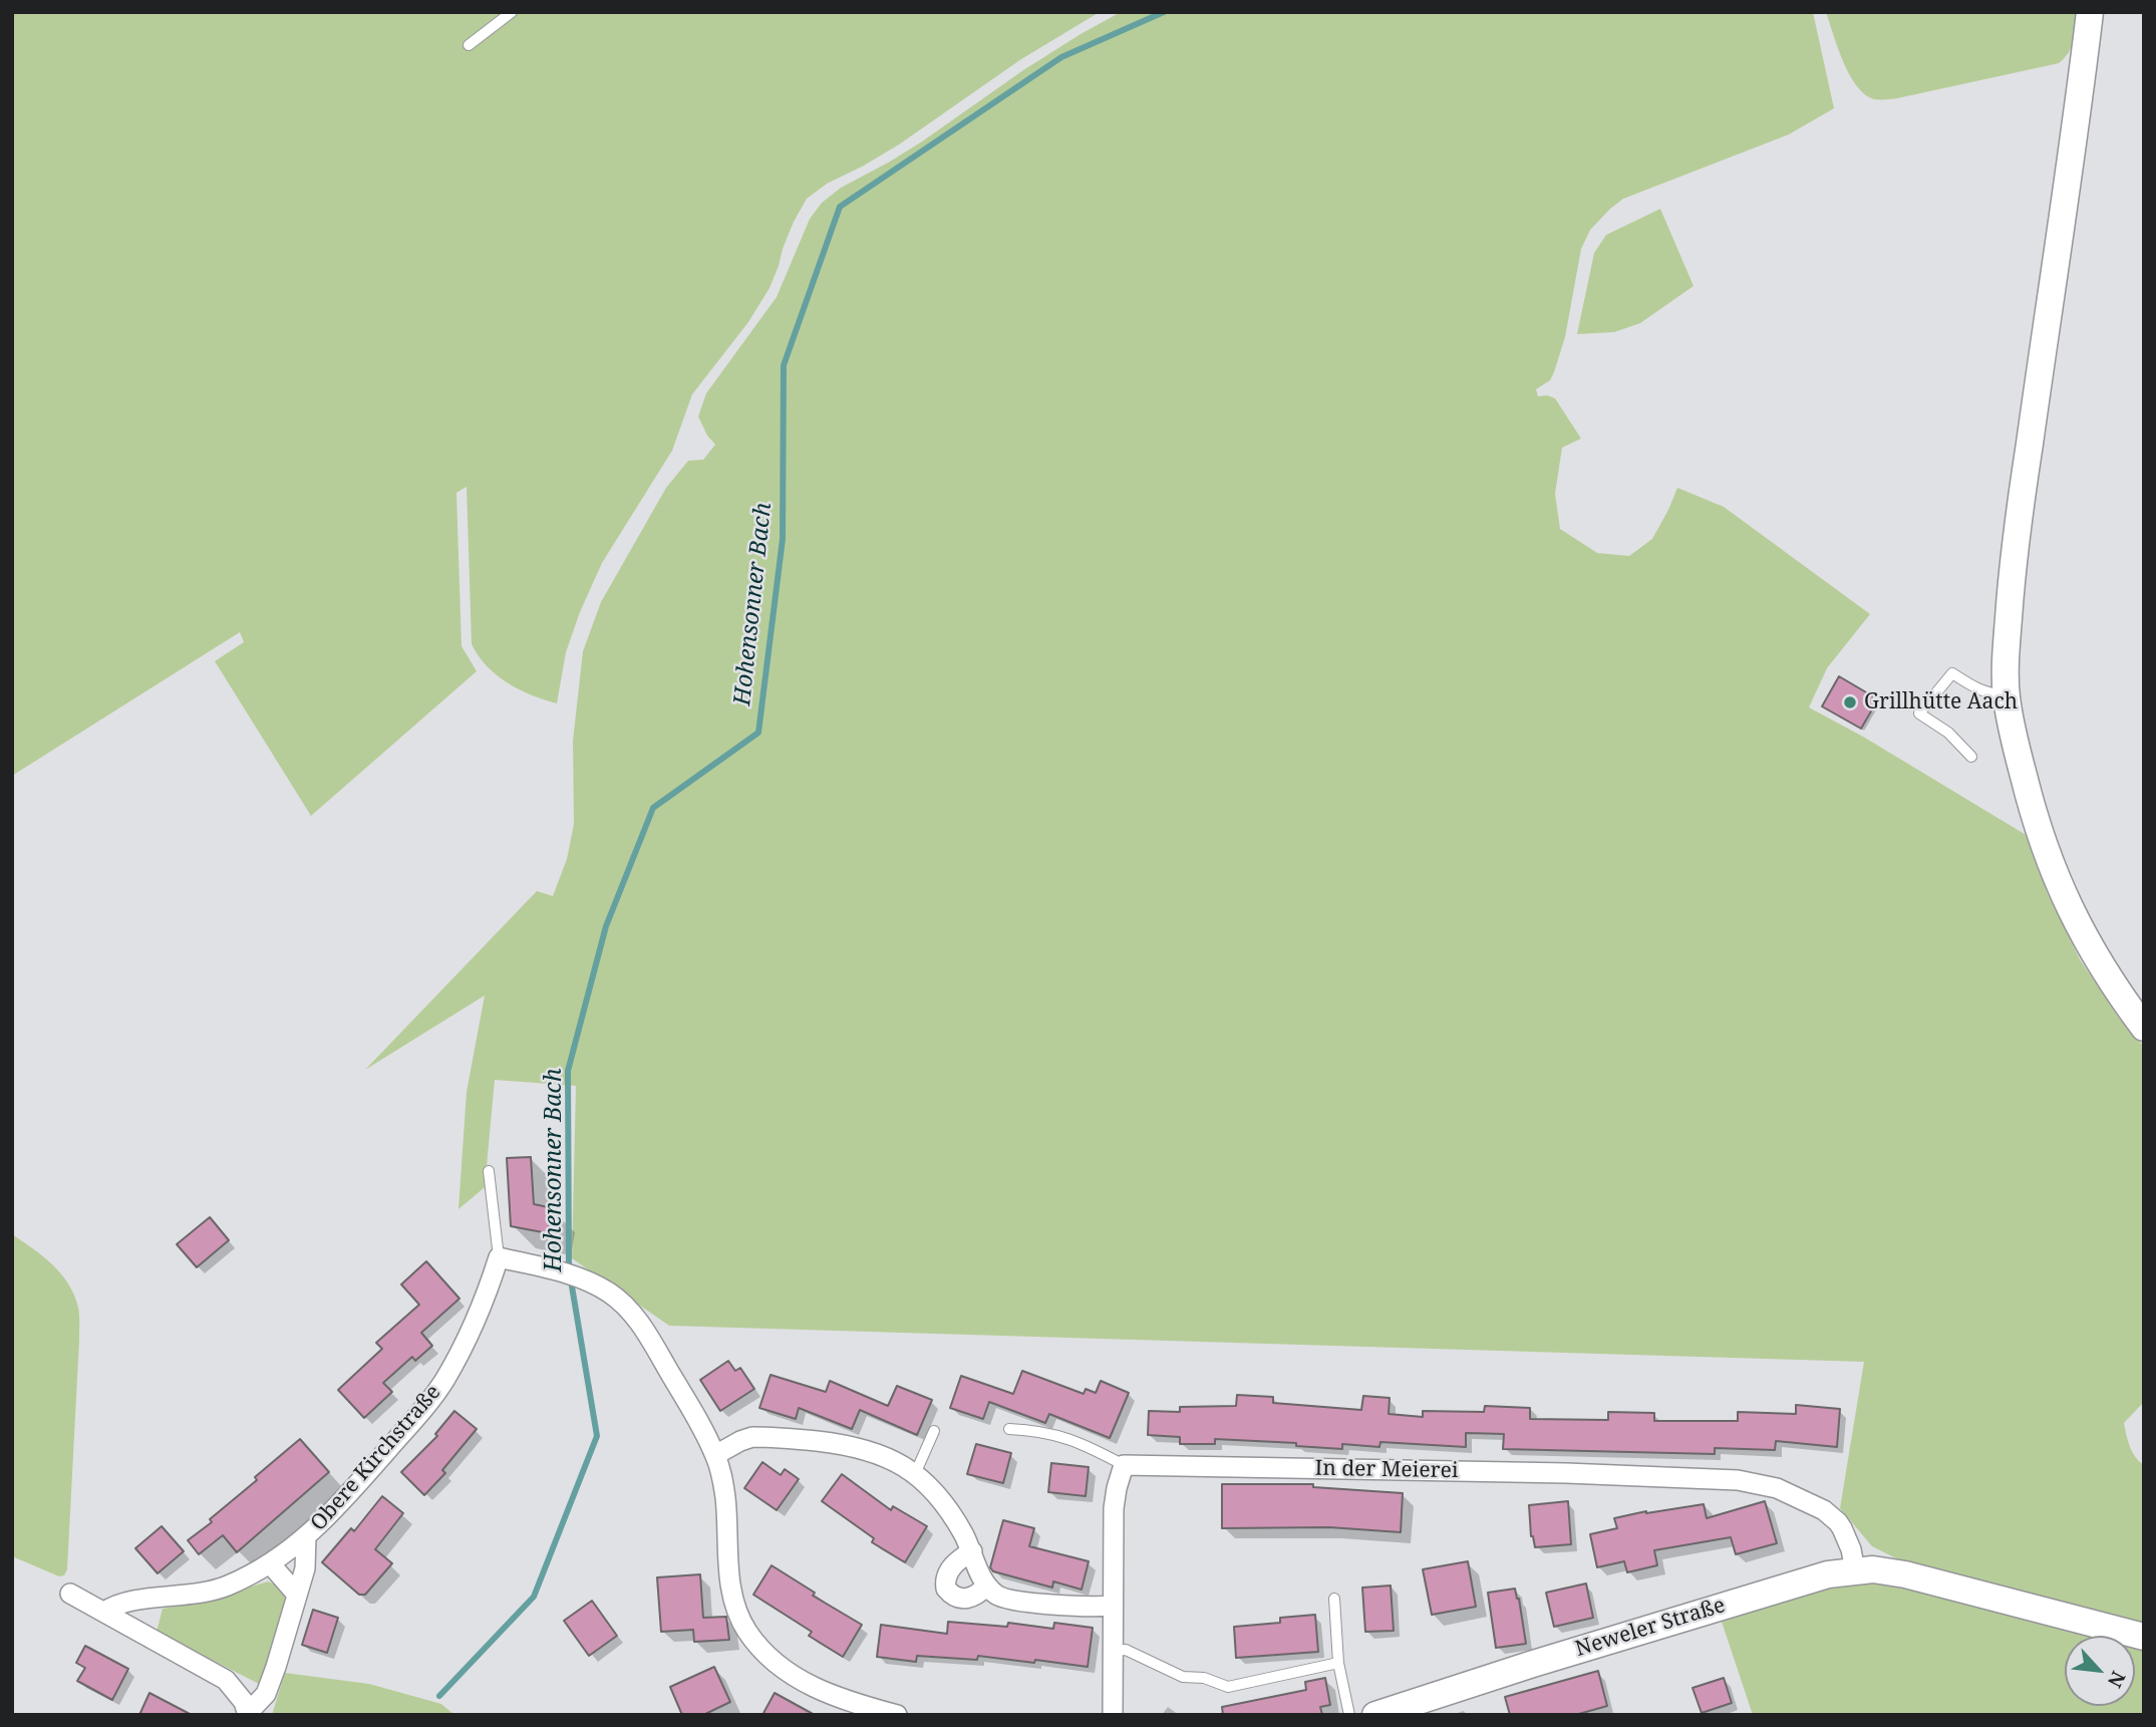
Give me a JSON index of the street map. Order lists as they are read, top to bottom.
{
  "streets": {
    "main road": ["Neweler Straße"],
    "street": ["Obere Kirchstraße", "In der Meierei"]
  },
  "crossings": [
    ["In der Meierei", "Neweler Straße"]
  ],
  "water": ["Hohensonner Bach"],
  "places": ["Grillhütte Aach"],
  "north": "bottom right"
}
